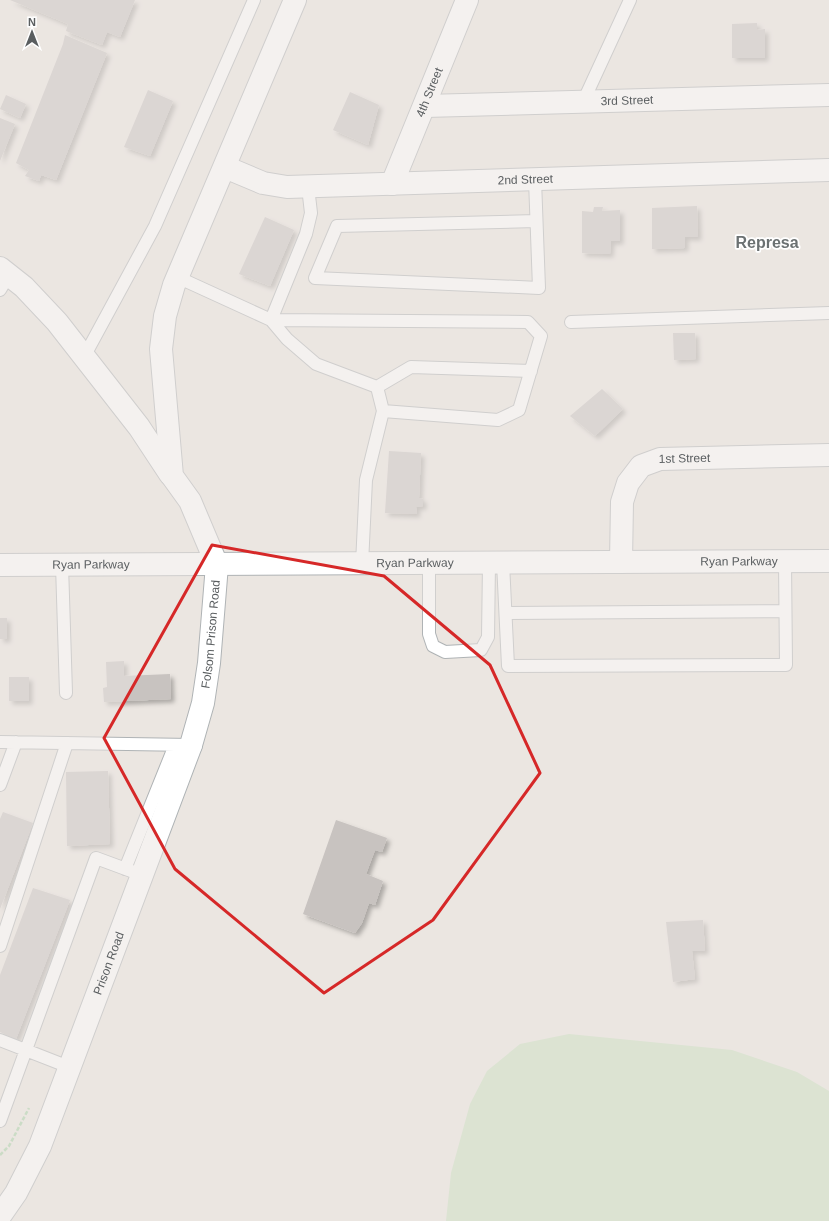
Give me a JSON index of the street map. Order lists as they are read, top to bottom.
{
  "streets": {
    "street": [
      "4th Street",
      "3rd Street",
      "2nd Street",
      "1st Street",
      "Ryan Parkway",
      "Folsom Prison Road",
      "Prison Road"
    ]
  },
  "crossings": [
    ["4th Street", "3rd Street"],
    ["4th Street", "2nd Street"],
    ["1st Street", "Ryan Parkway"],
    ["Ryan Parkway", "Folsom Prison Road"],
    ["Folsom Prison Road", "Prison Road"]
  ],
  "districts": ["Represa"],
  "north": "top"
}
